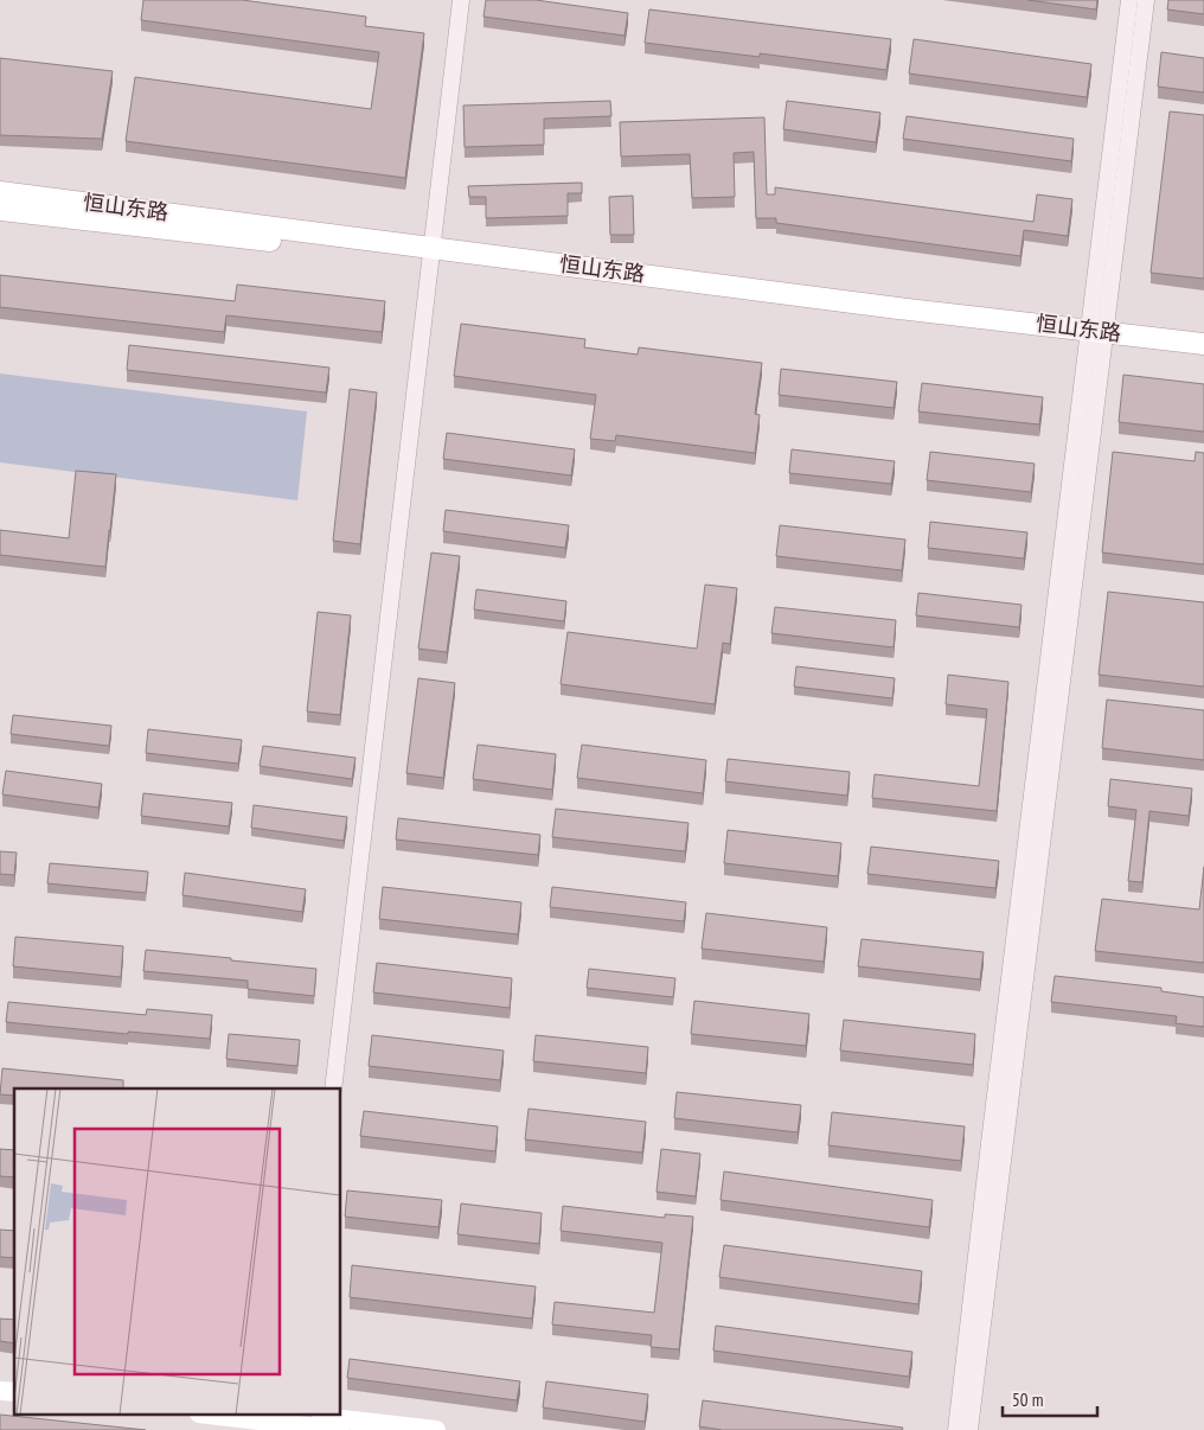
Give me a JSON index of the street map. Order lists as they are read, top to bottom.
{
  "streets": {
    "main road": ["恒山东路"]
  },
  "scale_bar": "50 m"
}
